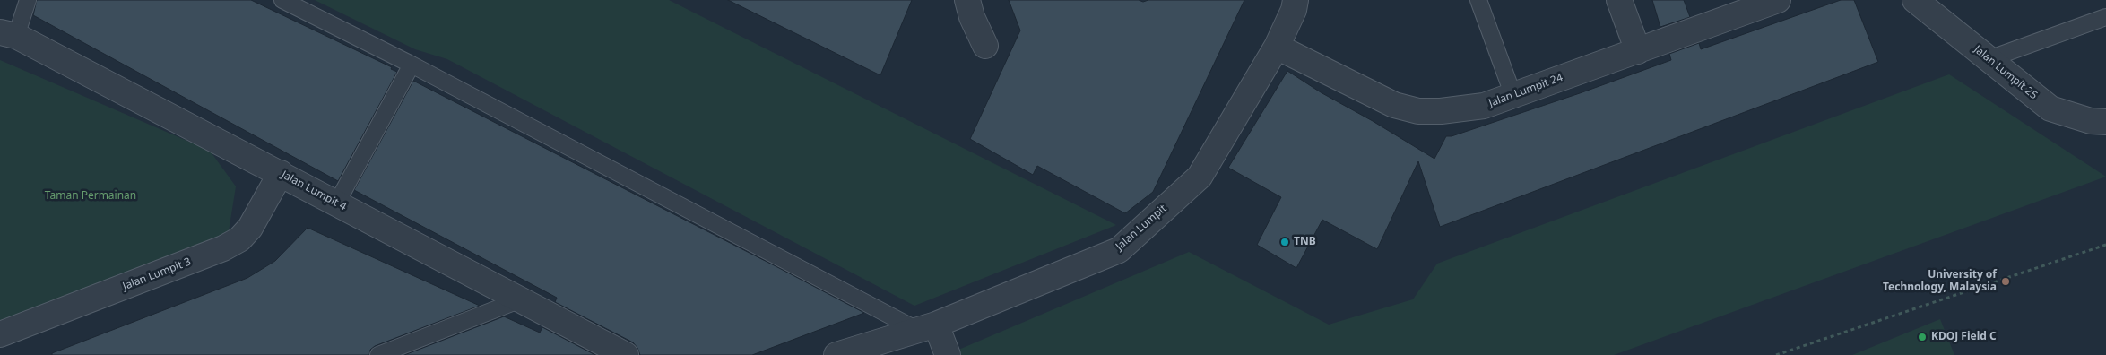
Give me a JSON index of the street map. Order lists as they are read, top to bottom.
{
  "streets": {
    "street": [
      "Jalan Lumpit 25",
      "Jalan Lumpit 24",
      "Jalan Lumpit 4",
      "Jalan Lumpit",
      "Jalan Lumpit 3"
    ]
  },
  "crossings": [
    ["Jalan Lumpit 24", "Jalan Lumpit"],
    ["Jalan Lumpit 4", "Jalan Lumpit 3"]
  ],
  "parks": ["Taman Permainan"],
  "places": ["TNB", "University of Technology, Malaysia", "KDOJ Field C"]
}
